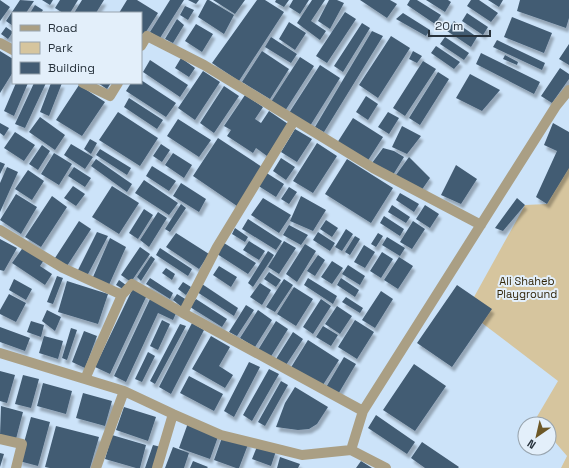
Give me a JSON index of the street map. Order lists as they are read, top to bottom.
{
  "parks": ["Ali Shaheb Playground"],
  "legend": ["Road", "Park", "Building"],
  "scale_bar": "20 m",
  "north": "bottom left"
}
